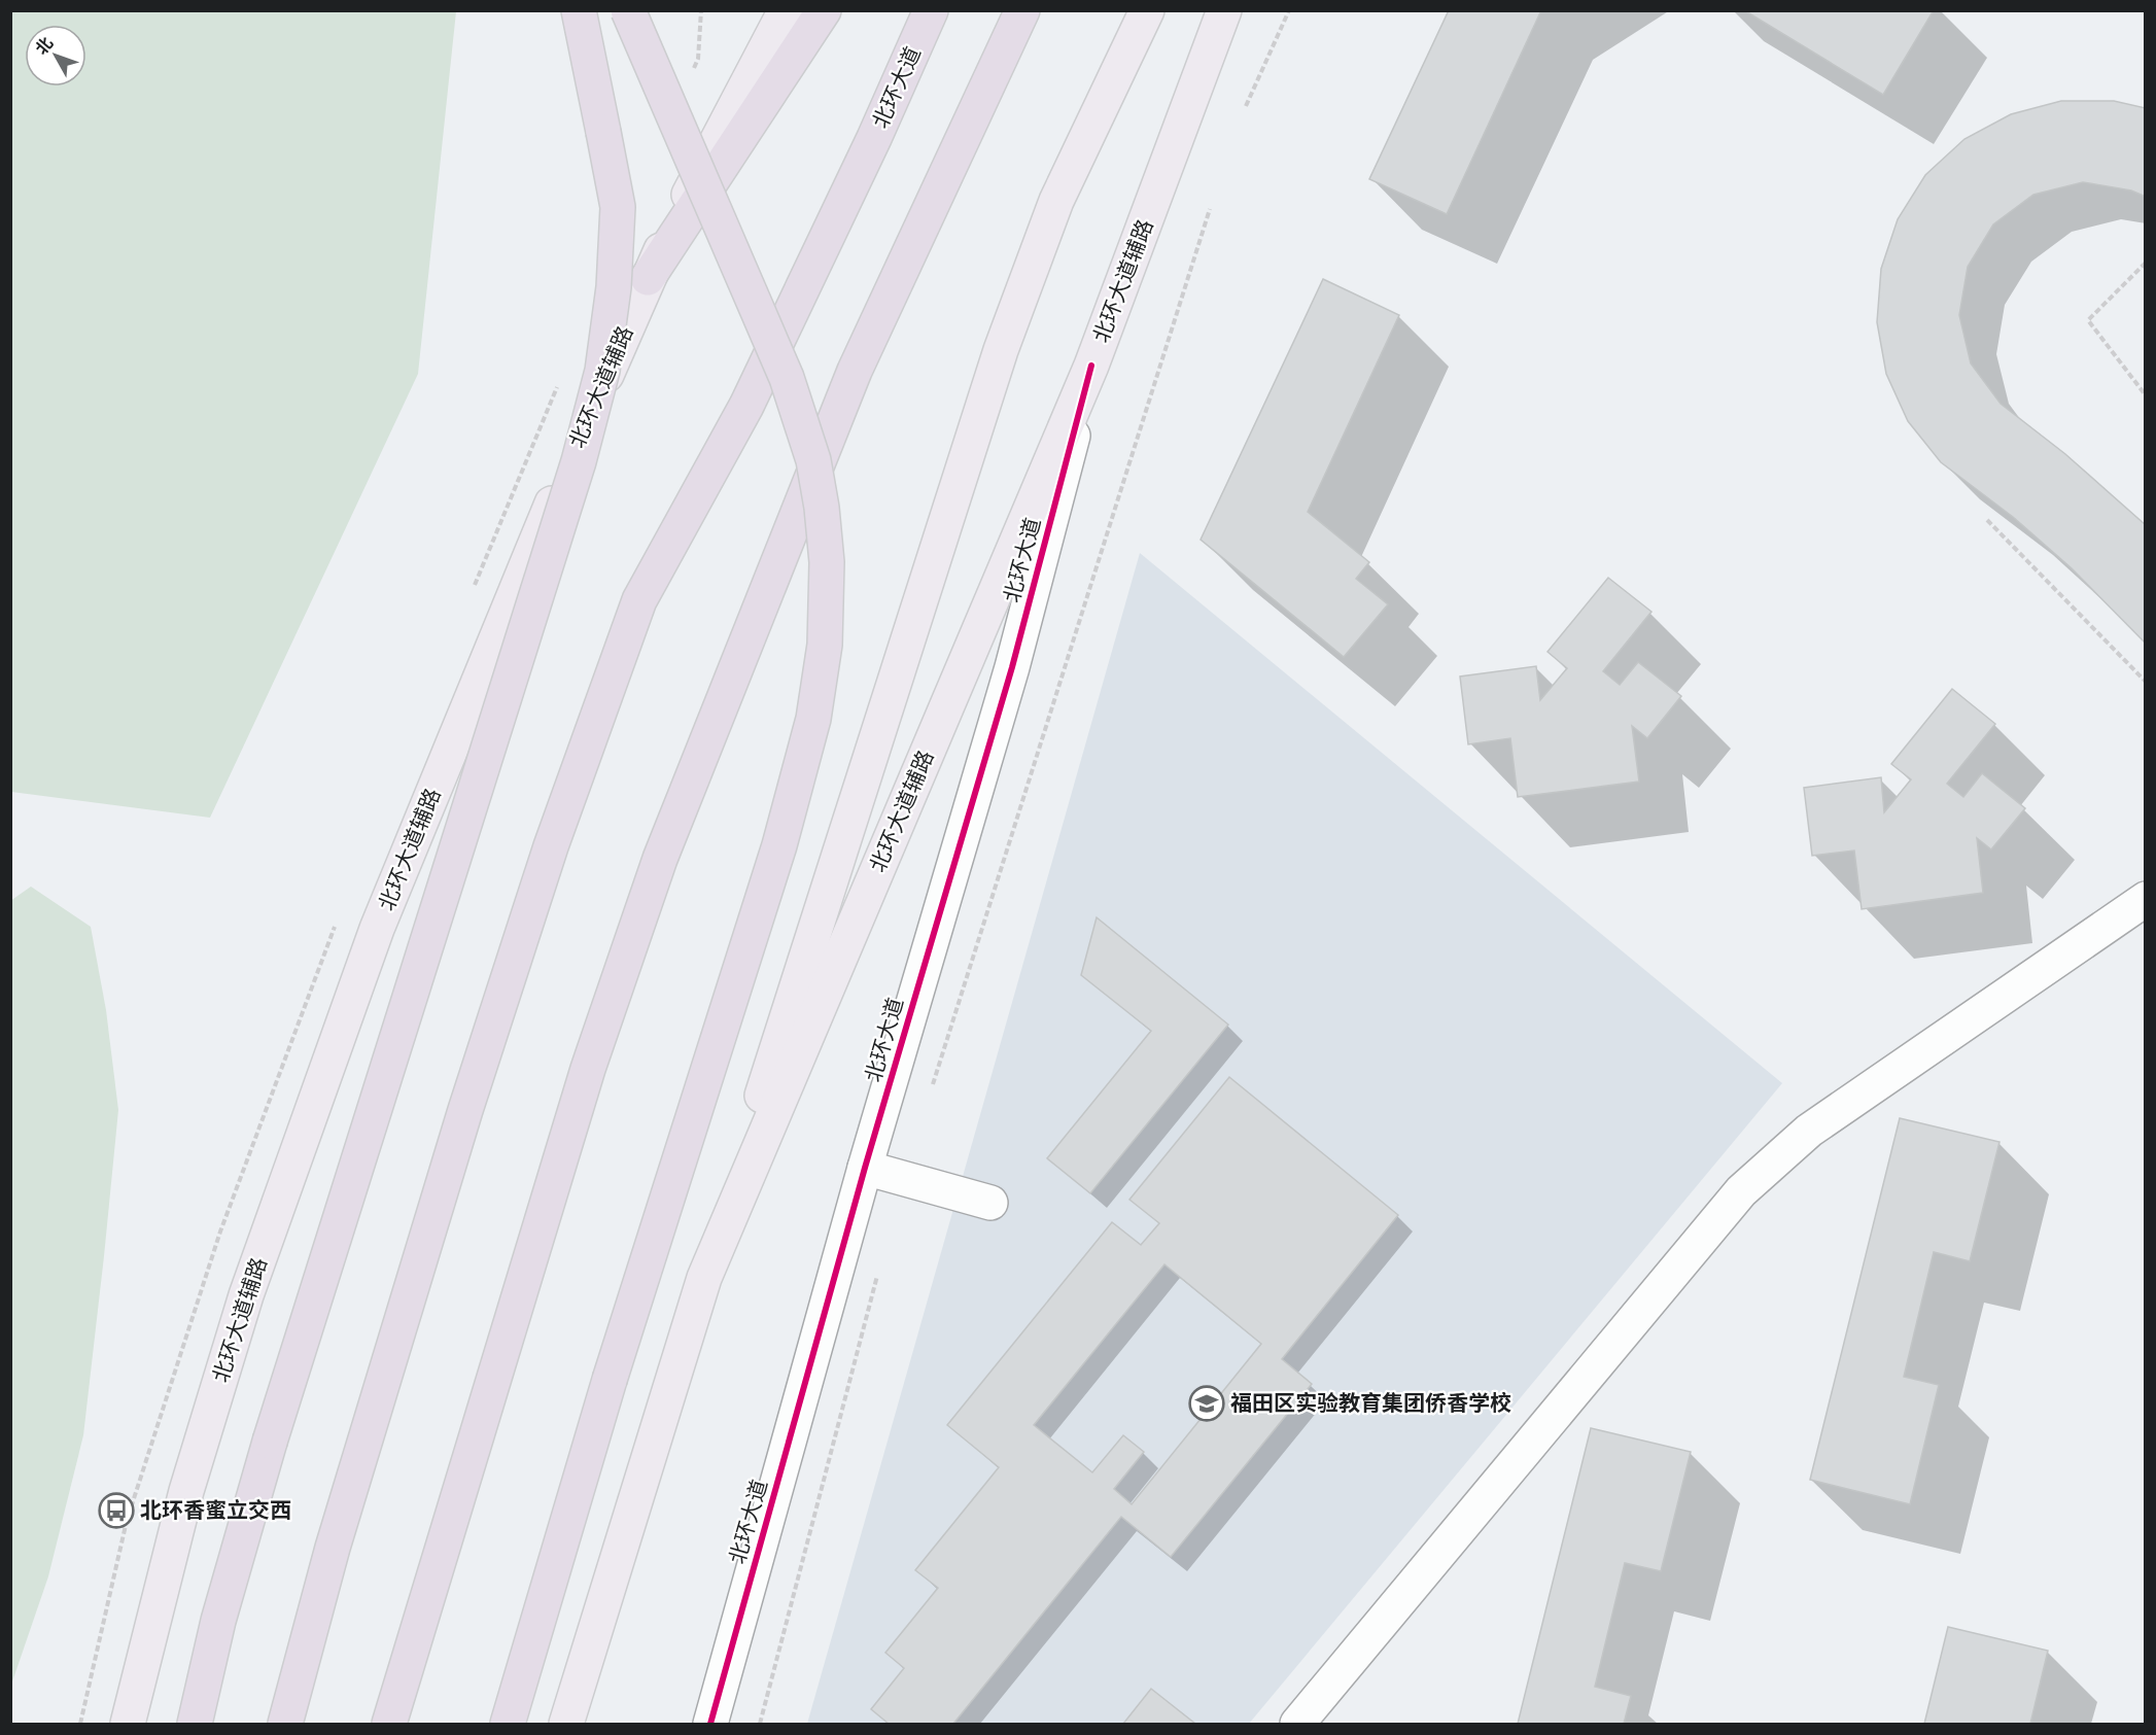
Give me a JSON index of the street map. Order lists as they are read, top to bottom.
{
  "streets": {
    "highway": ["北环大道"],
    "main road": ["北环大道辅路"]
  },
  "crossings": [
    ["北环大道", "北环大道辅路"]
  ],
  "places": {
    "school or university": ["福田区实验教育集团侨香学校"],
    "bus stop": ["北环香蜜立交西"]
  },
  "north": "top left"
}
